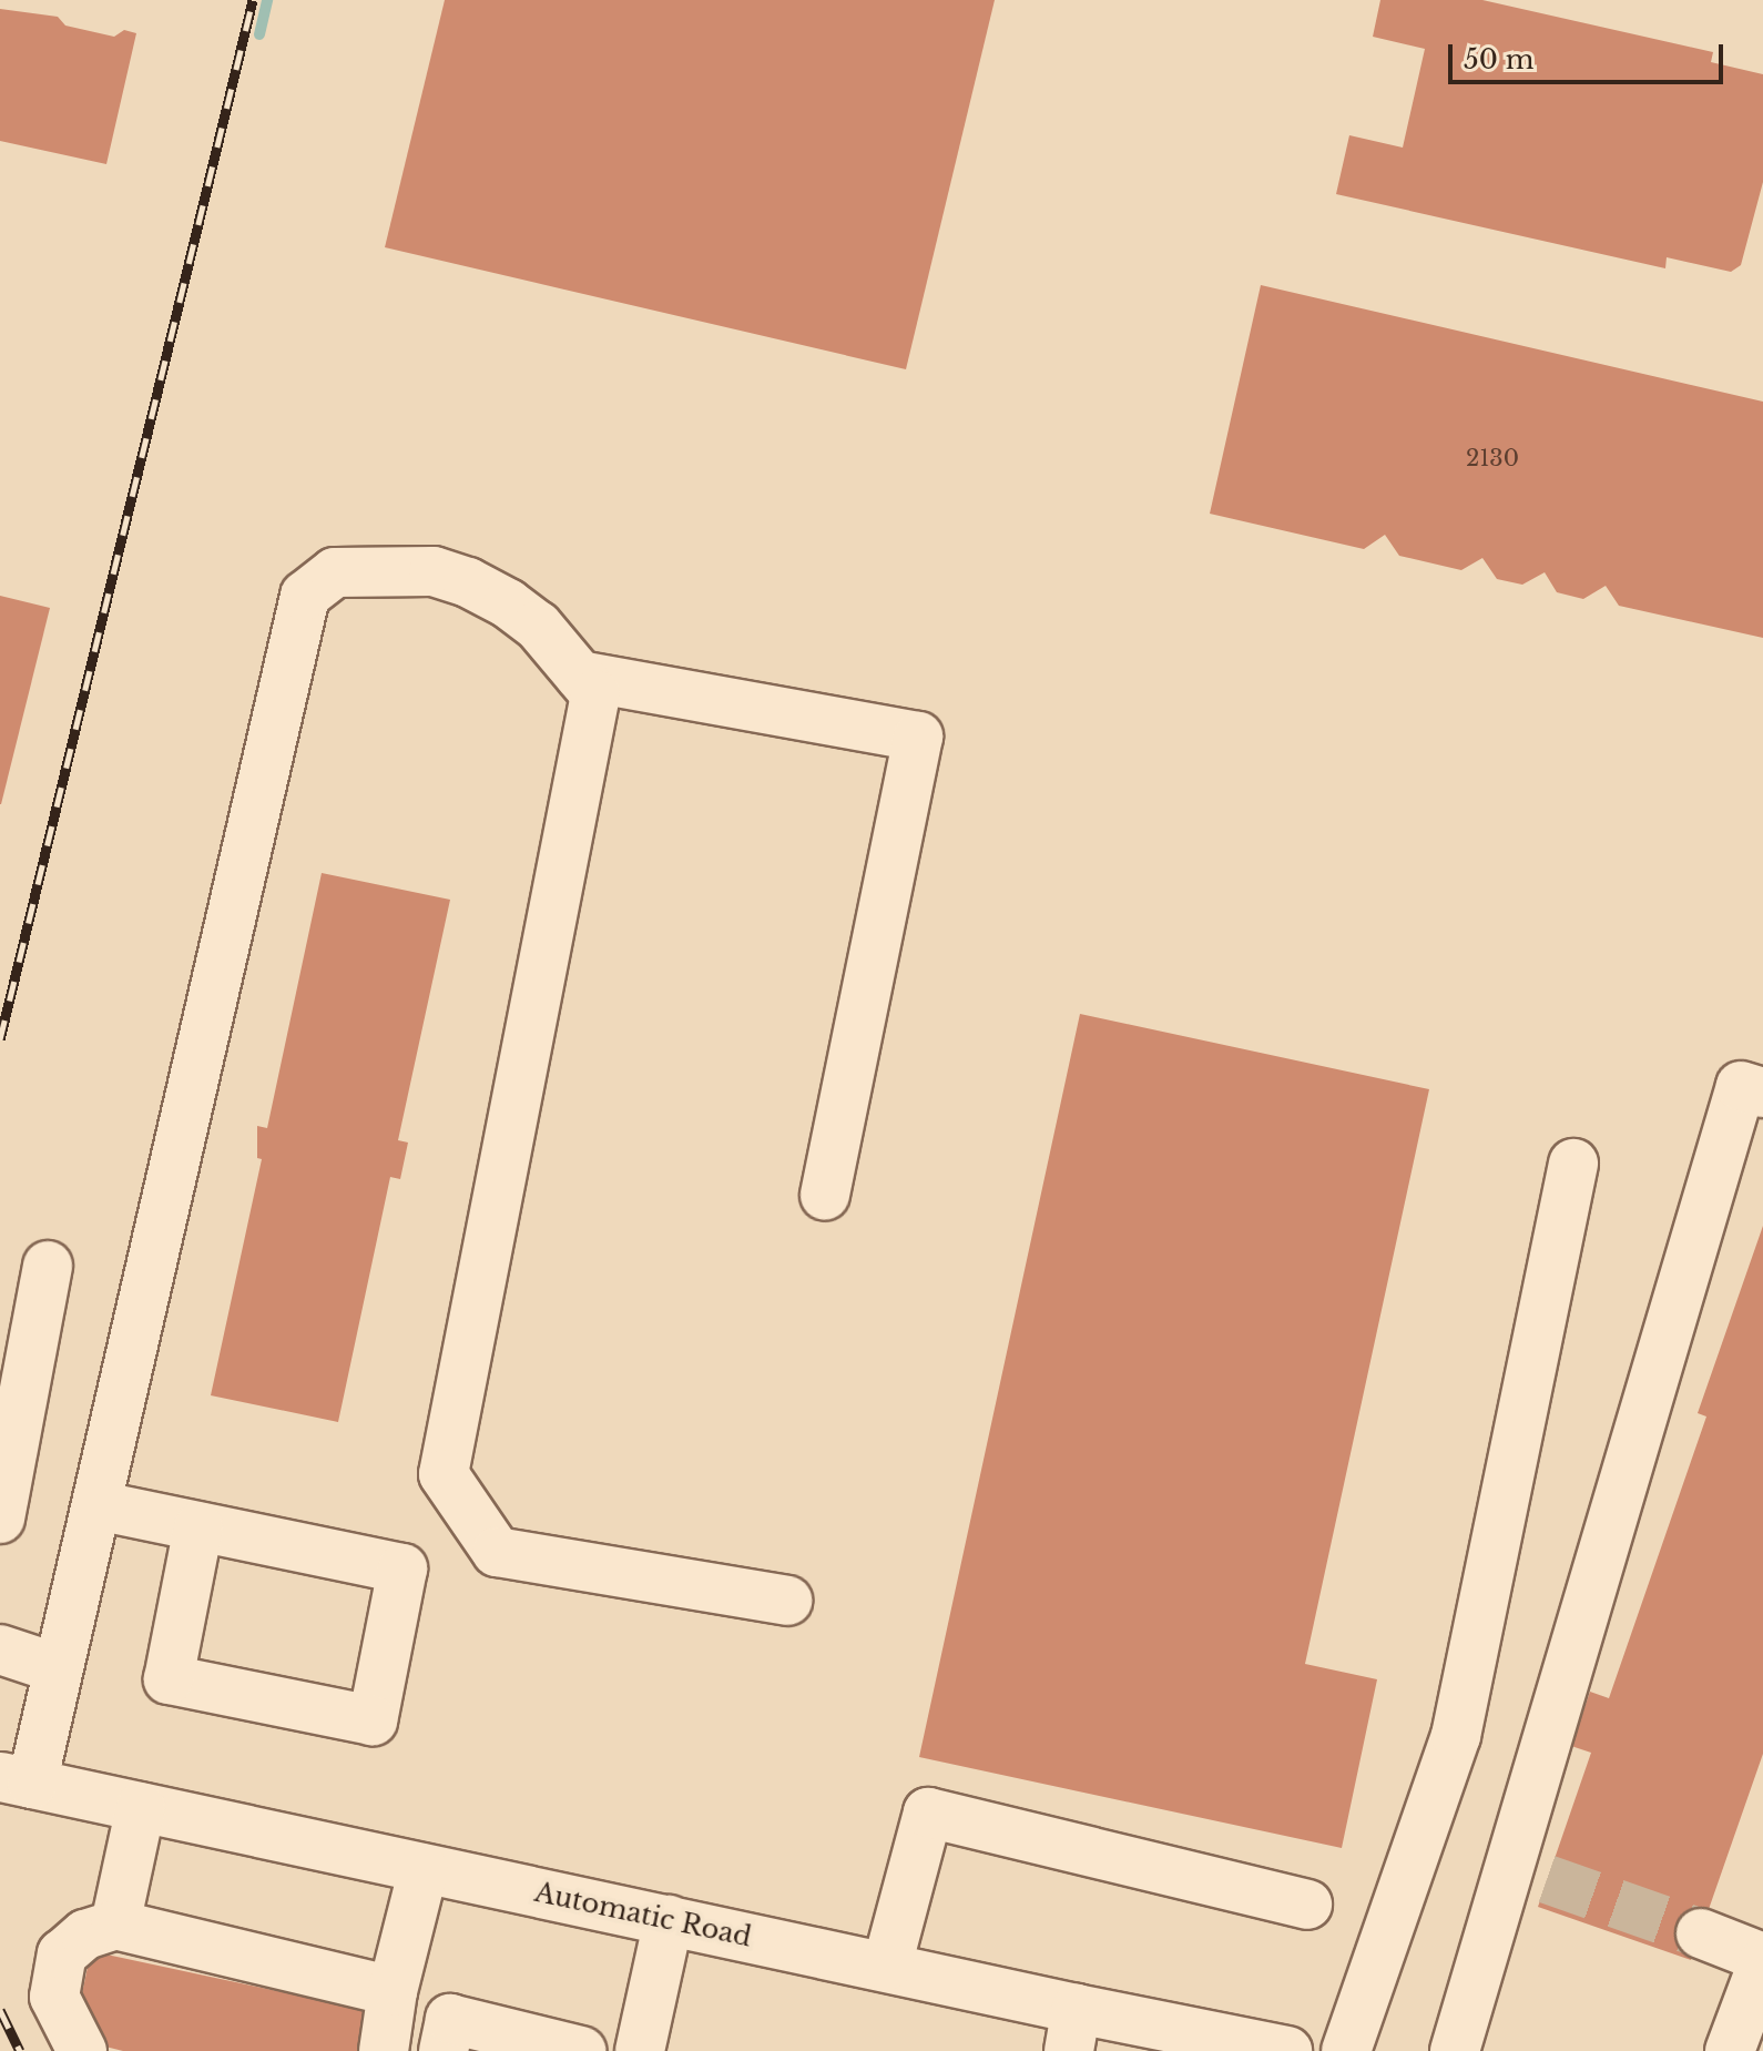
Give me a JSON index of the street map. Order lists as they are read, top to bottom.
{
  "streets": {
    "street": ["Automatic Road"]
  },
  "house_numbers": ["2130"],
  "scale_bar": "50 m"
}
